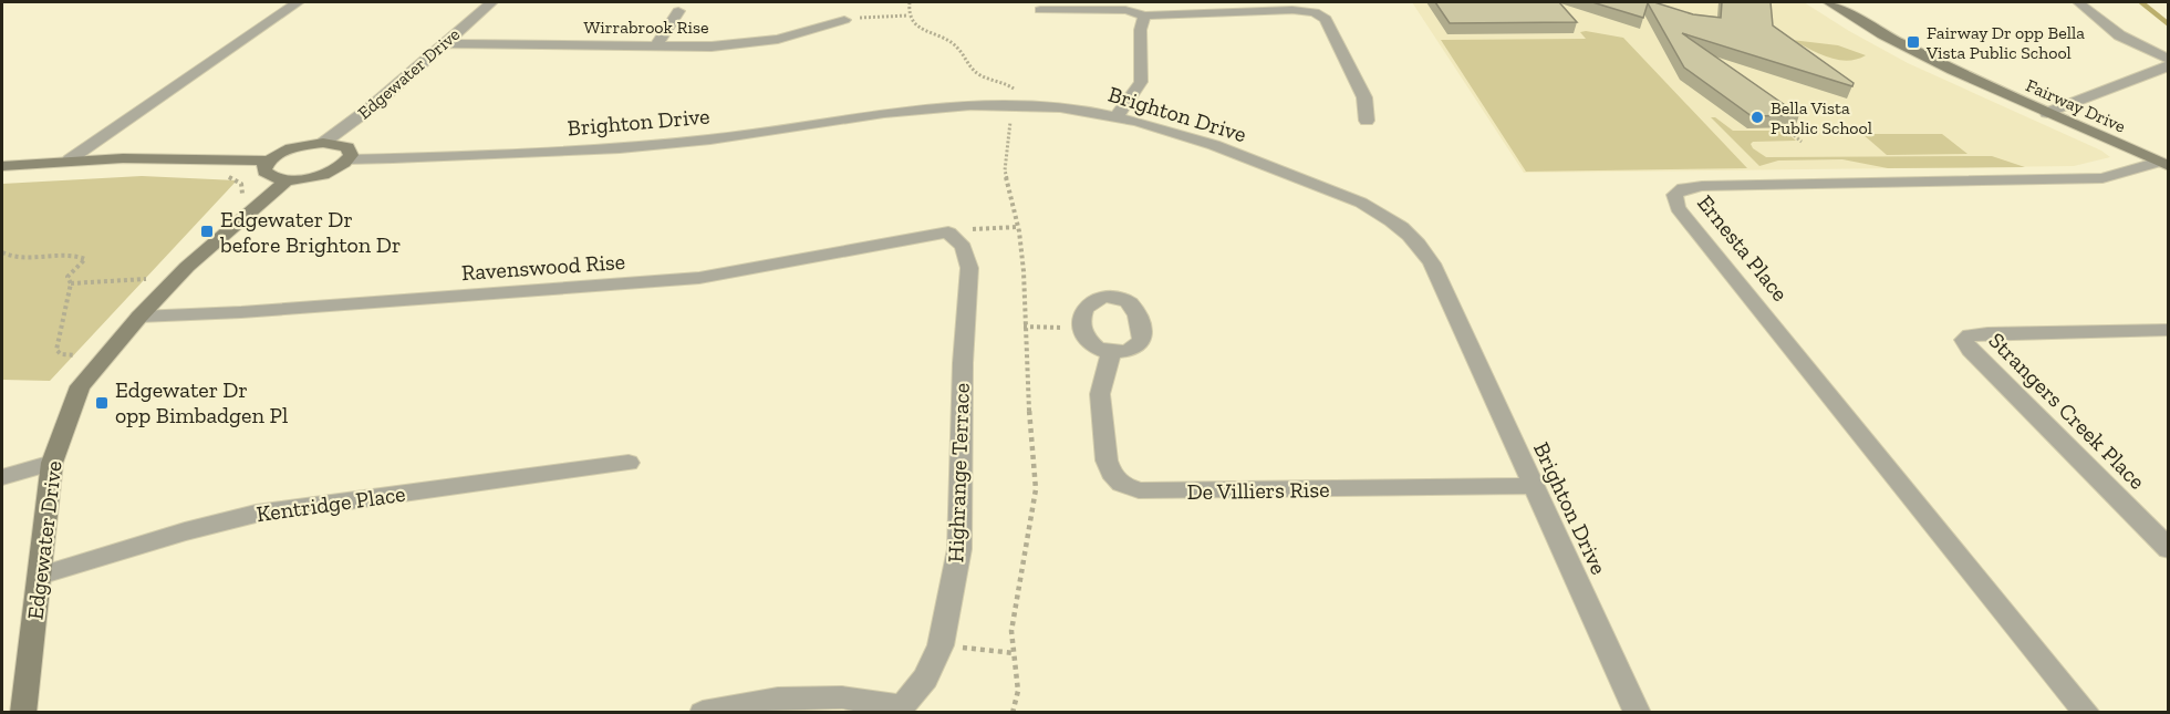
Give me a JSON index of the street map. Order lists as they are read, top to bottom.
{
  "streets": {
    "street": [
      "Wirrabrook Rise",
      "Edgewater Drive",
      "Fairway Drive",
      "Brighton Drive",
      "Ernesta Place",
      "Ravenswood Rise",
      "Strangers Creek Place",
      "Highrange Terrace",
      "De Villiers Rise",
      "Kentridge Place"
    ]
  },
  "crossings": [
    ["Wirrabrook Rise", "Edgewater Drive"],
    ["Edgewater Drive", "Ravenswood Rise"],
    ["Edgewater Drive", "Kentridge Place"],
    ["Fairway Drive", "Ernesta Place"],
    ["Brighton Drive", "De Villiers Rise"],
    ["Ravenswood Rise", "Highrange Terrace"]
  ],
  "places": {
    "transit": ["Fairway Dr opp Bella Vista Public School", "Edgewater Dr before Brighton Dr", "Edgewater Dr opp Bimbadgen Pl"],
    "other": ["Bella Vista Public School"]
  }
}
